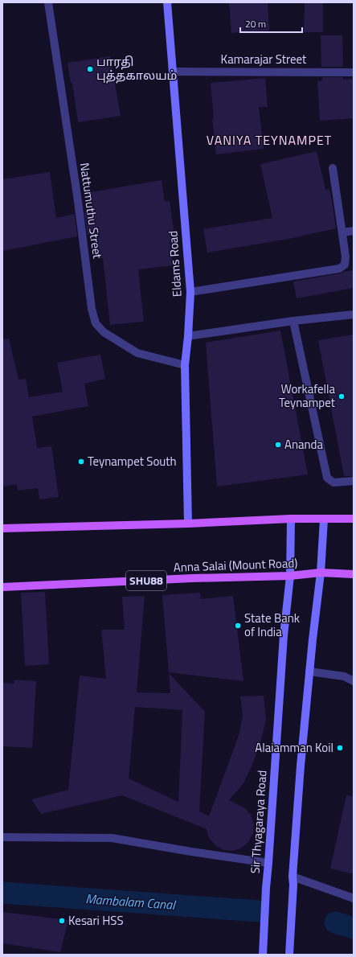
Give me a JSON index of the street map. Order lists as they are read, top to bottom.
{
  "streets": {
    "main road": [
      "Eldams Road",
      "Anna Salai (Mount Road)",
      "SHU88",
      "Sir Thyagaraya Road"
    ],
    "street": ["Kamarajar Street", "Nattumuthu Street"]
  },
  "crossings": [
    ["Kamarajar Street", "Eldams Road"],
    ["Nattumuthu Street", "Eldams Road"],
    ["Anna Salai (Mount Road)", "Sir Thyagaraya Road"]
  ],
  "districts": ["VANIYA TEYNAMPET"],
  "water": ["Mambalam Canal"],
  "places": [
    "பாரதி புத்தகாலயம்",
    "Workafella Teynampet",
    "Ananda",
    "Teynampet South",
    "State Bank of India",
    "Alaiamman Koil",
    "Kesari HSS"
  ],
  "scale_bar": "20 m"
}
